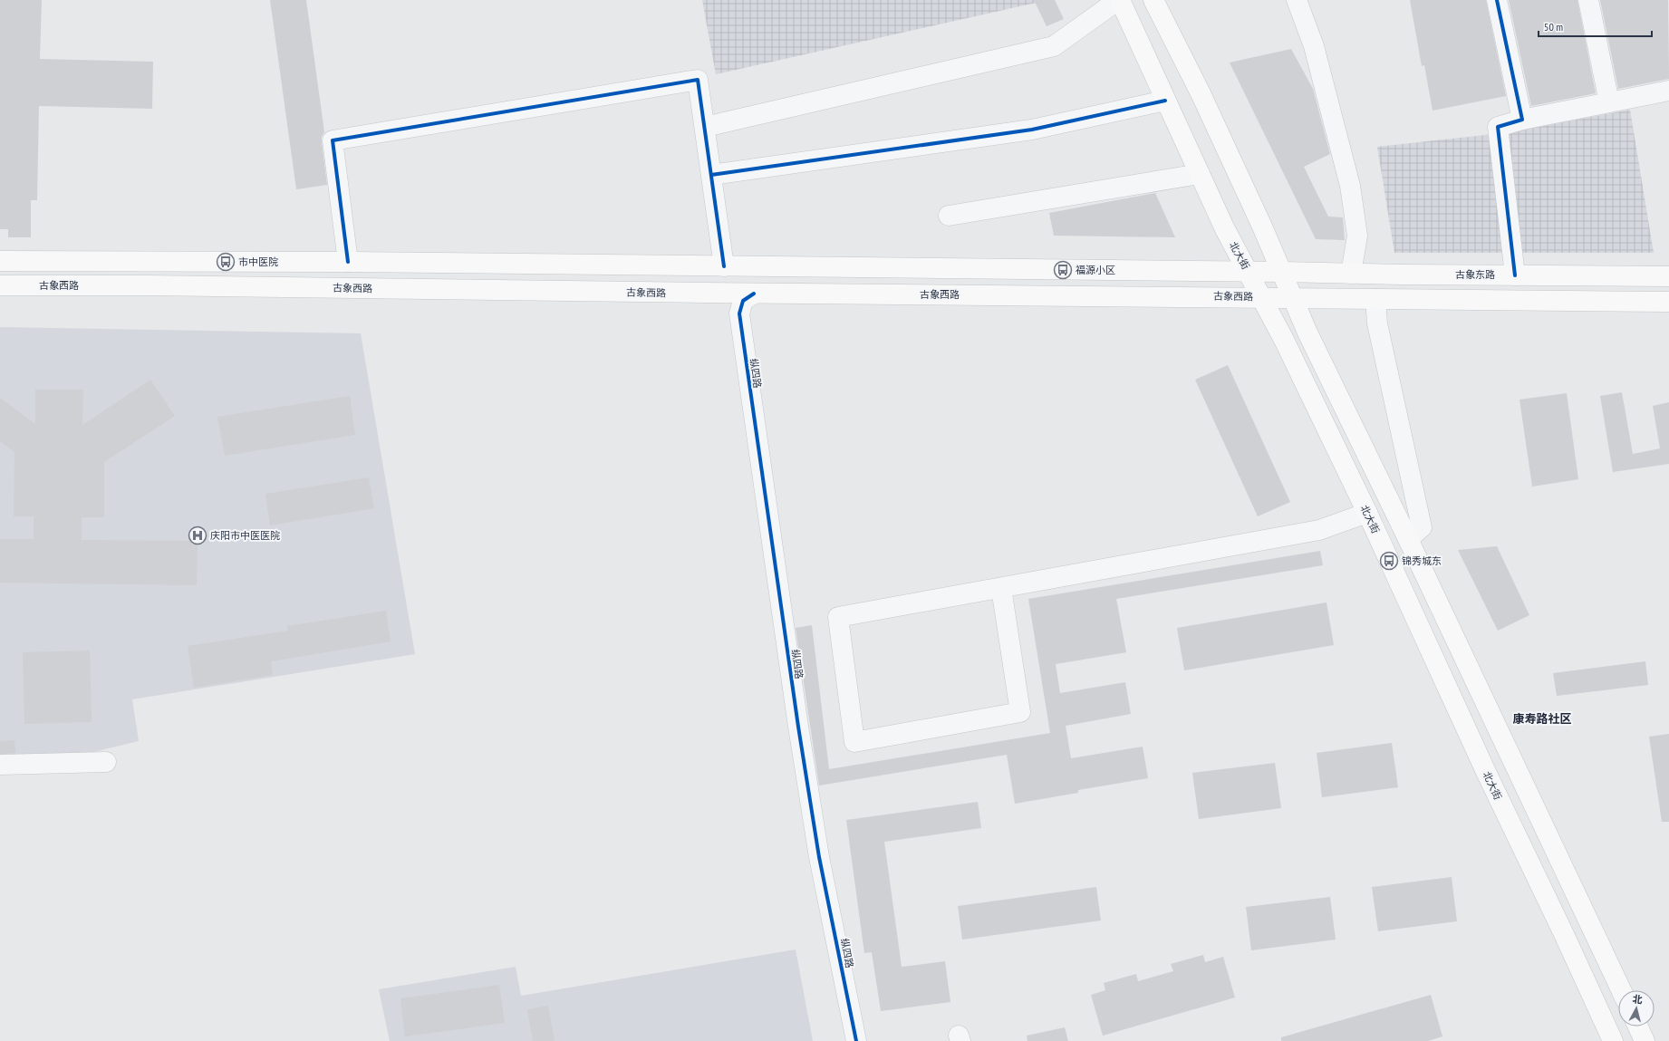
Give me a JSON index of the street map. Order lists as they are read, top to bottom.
{
  "streets": {
    "main road": ["北大街", "古象东路", "古象西路"],
    "street": ["纵四路"]
  },
  "crossings": [
    ["北大街", "古象西路"],
    ["古象西路", "纵四路"]
  ],
  "districts": ["康寿路社区"],
  "places": {
    "bus stop": ["市中医院", "福源小区", "锦秀城东"],
    "hospital": ["庆阳市中医医院"]
  },
  "scale_bar": "50 m",
  "north": "top"
}
